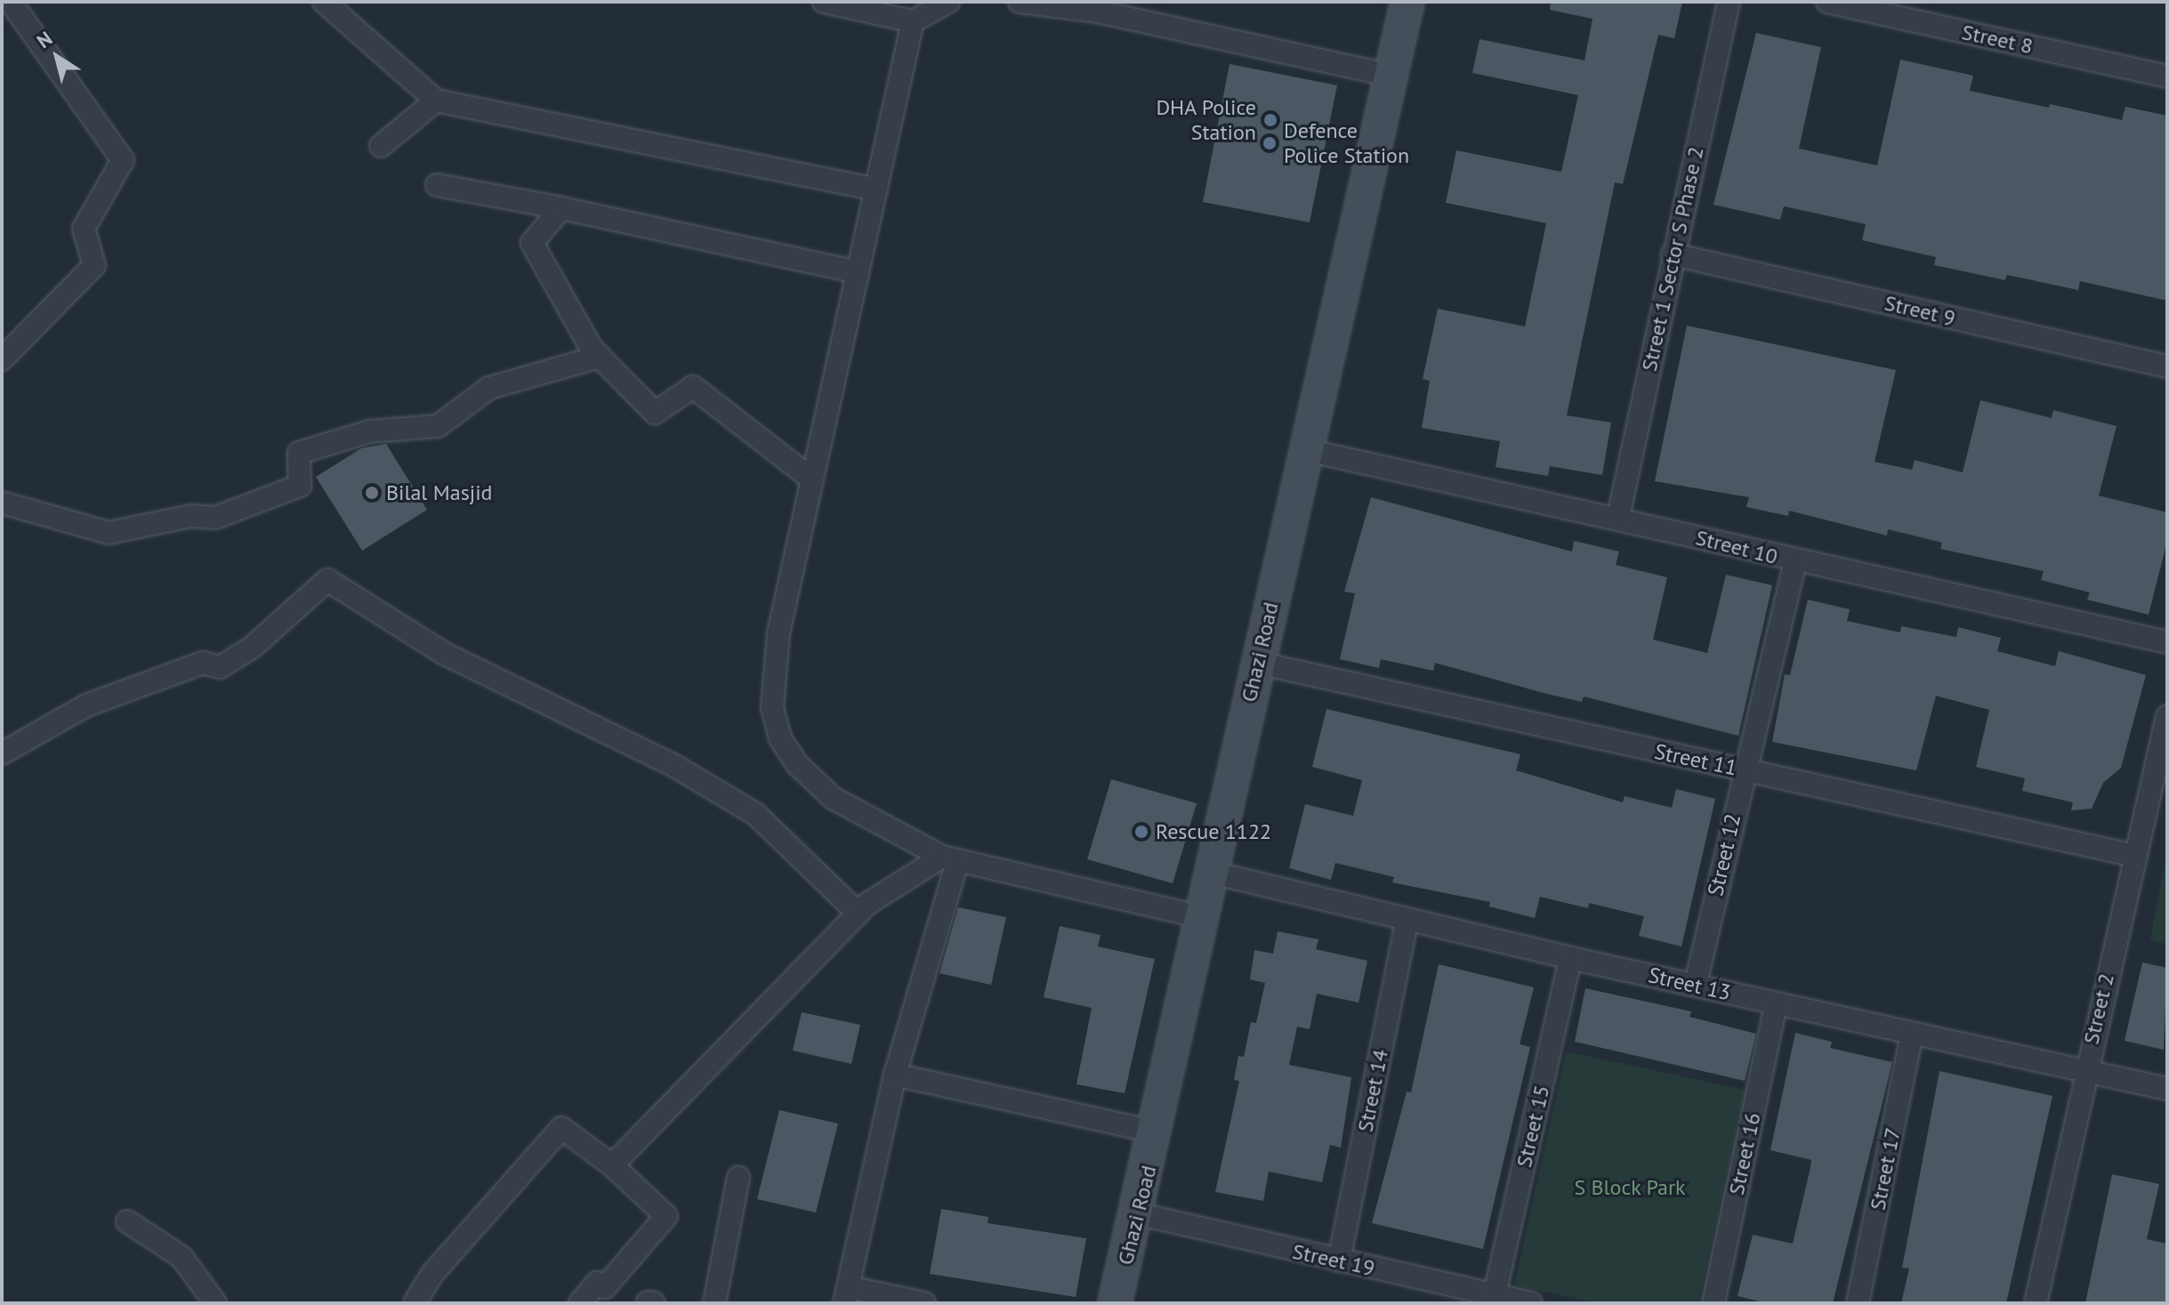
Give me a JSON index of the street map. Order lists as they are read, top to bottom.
{
  "streets": {
    "main road": ["Ghazi Road"],
    "street": [
      "Street 8",
      "Street 1 Sector S Phase 2",
      "Street 9",
      "Street 10",
      "Street 11",
      "Street 12",
      "Street 13",
      "Street 2",
      "Street 14",
      "Street 15",
      "Street 16",
      "Street 17",
      "Street 19"
    ]
  },
  "crossings": [
    ["Street 1 Sector S Phase 2", "Street 9"],
    ["Street 1 Sector S Phase 2", "Street 10"],
    ["Street 10", "Ghazi Road"],
    ["Street 10", "Street 12"],
    ["Ghazi Road", "Street 11"],
    ["Ghazi Road", "Street 13"],
    ["Ghazi Road", "Street 19"],
    ["Street 11", "Street 12"],
    ["Street 11", "Street 2"],
    ["Street 12", "Street 13"],
    ["Street 13", "Street 2"],
    ["Street 13", "Street 14"],
    ["Street 13", "Street 15"],
    ["Street 13", "Street 16"],
    ["Street 13", "Street 17"],
    ["Street 14", "Street 19"],
    ["Street 15", "Street 19"]
  ],
  "parks": ["S Block Park"],
  "places": [
    "DHA Police Station",
    "Defence Police Station",
    "Bilal Masjid",
    "Rescue 1122"
  ],
  "north": "top left"
}
